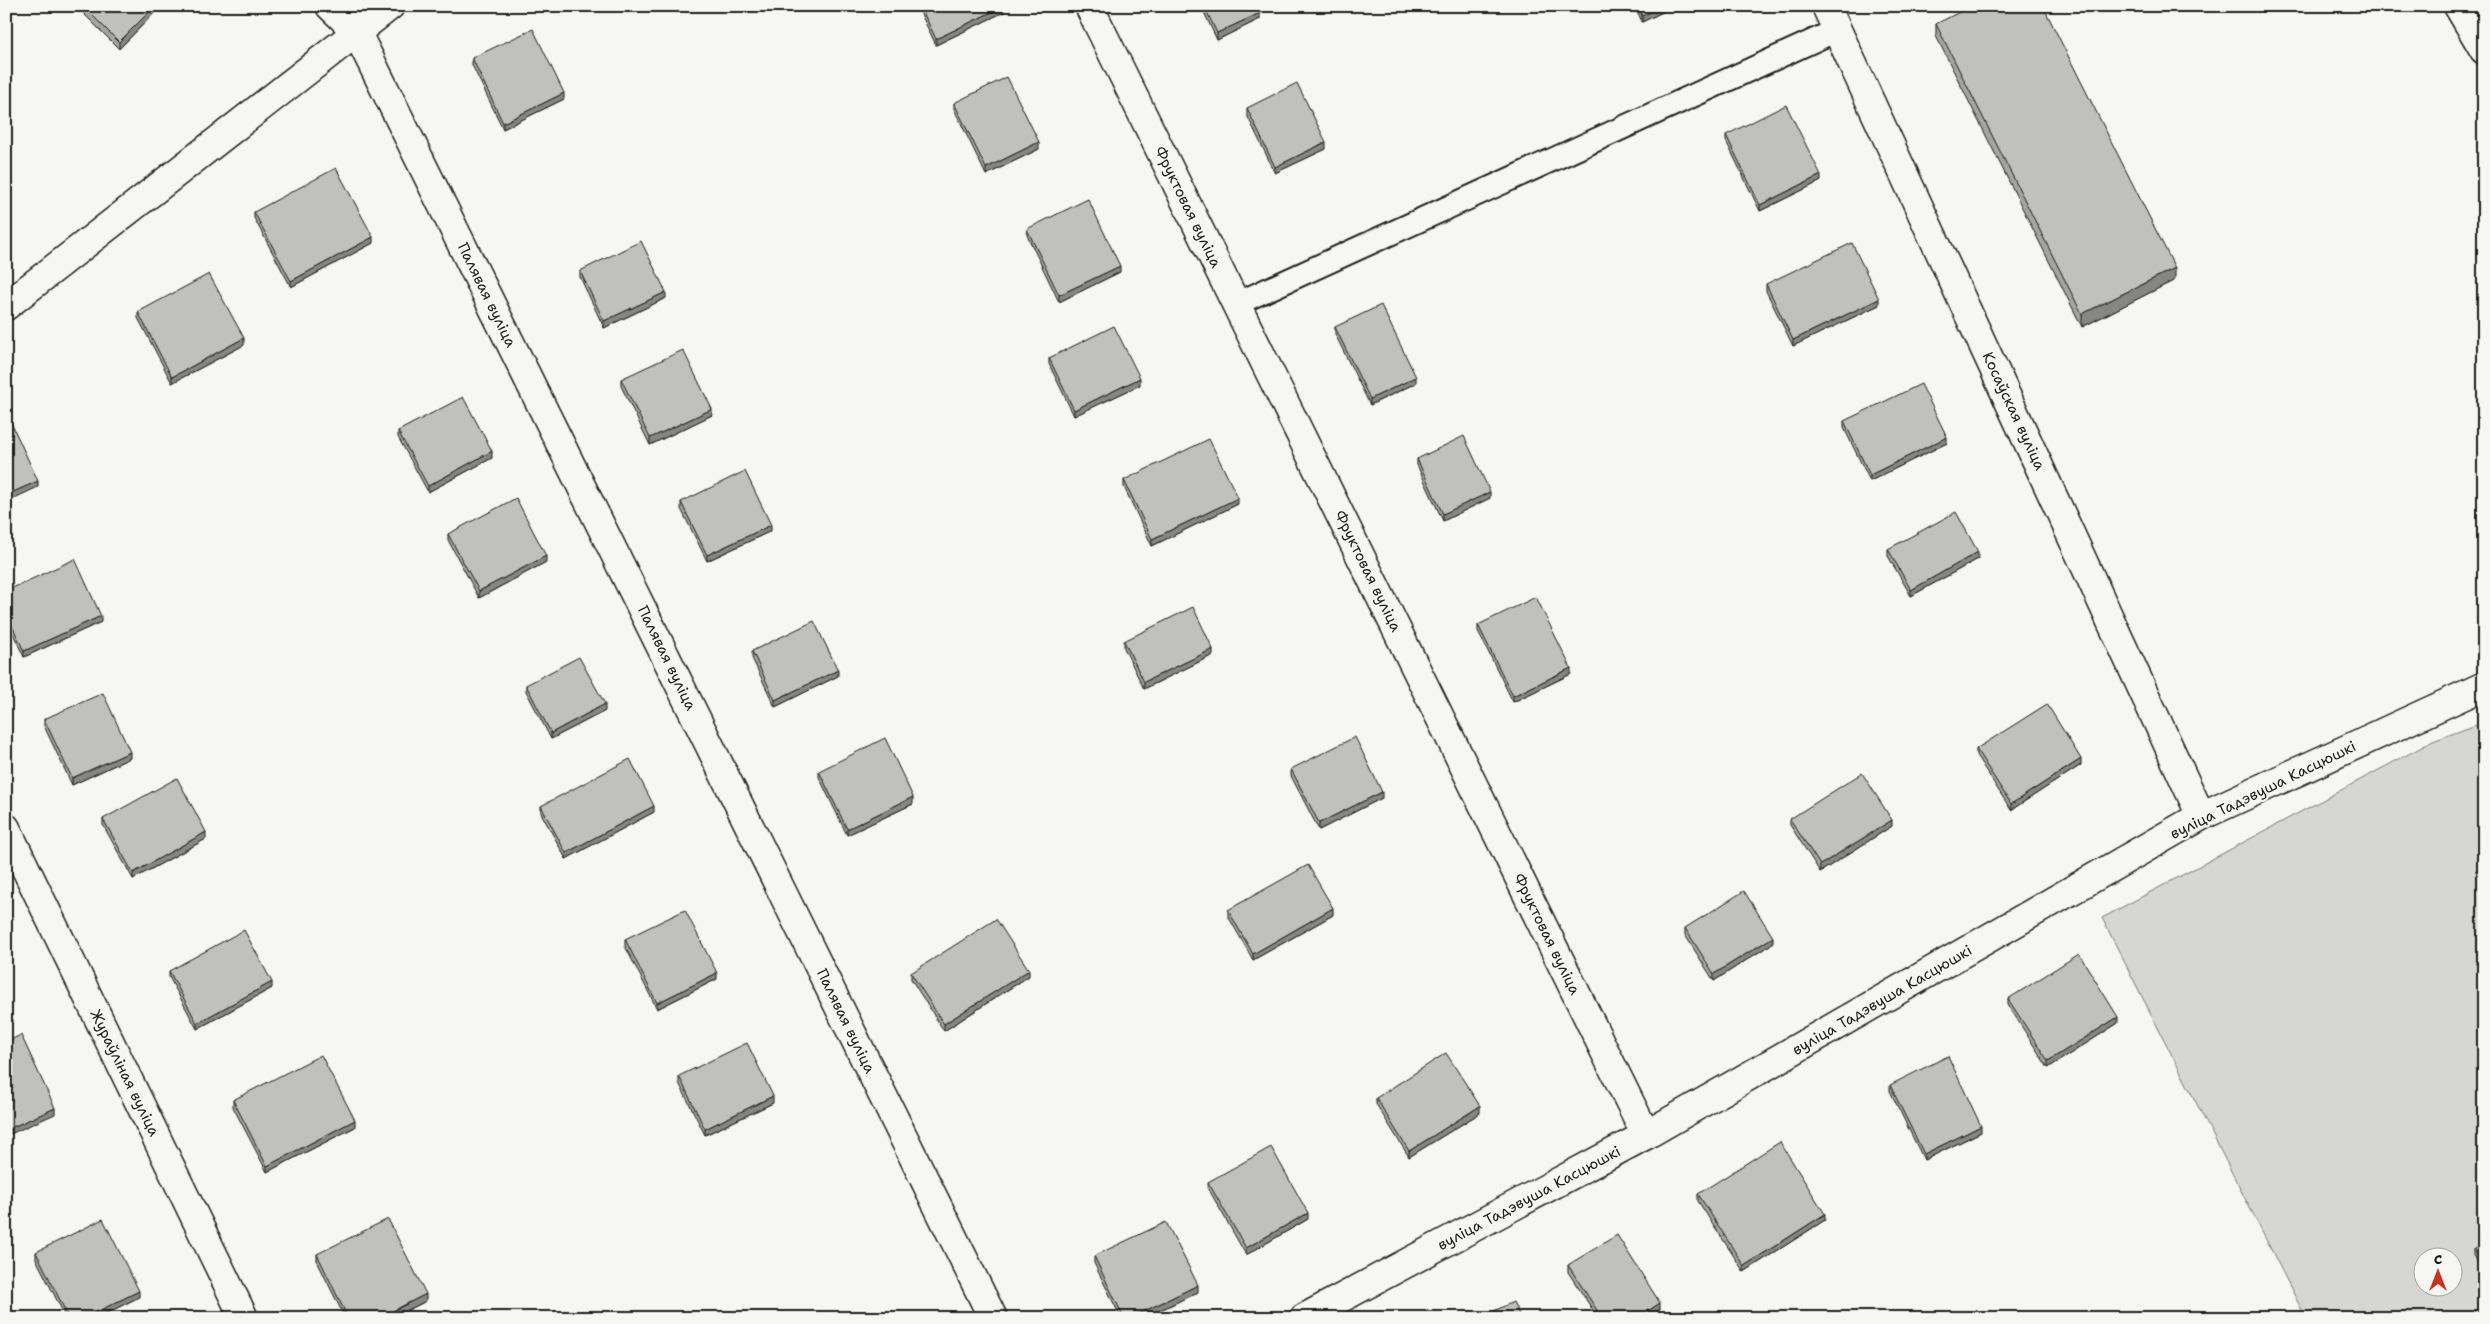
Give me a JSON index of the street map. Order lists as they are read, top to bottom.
{
  "streets": {
    "street": [
      "Фруктовая вуліца",
      "Палявая вуліца",
      "Косаўская вуліца",
      "вуліца Тадэвуша Касцюшкі",
      "Жураўліная вуліца"
    ]
  },
  "crossings": [
    ["Фруктовая вуліца", "вуліца Тадэвуша Касцюшкі"],
    ["Косаўская вуліца", "вуліца Тадэвуша Касцюшкі"]
  ],
  "north": "top"
}
